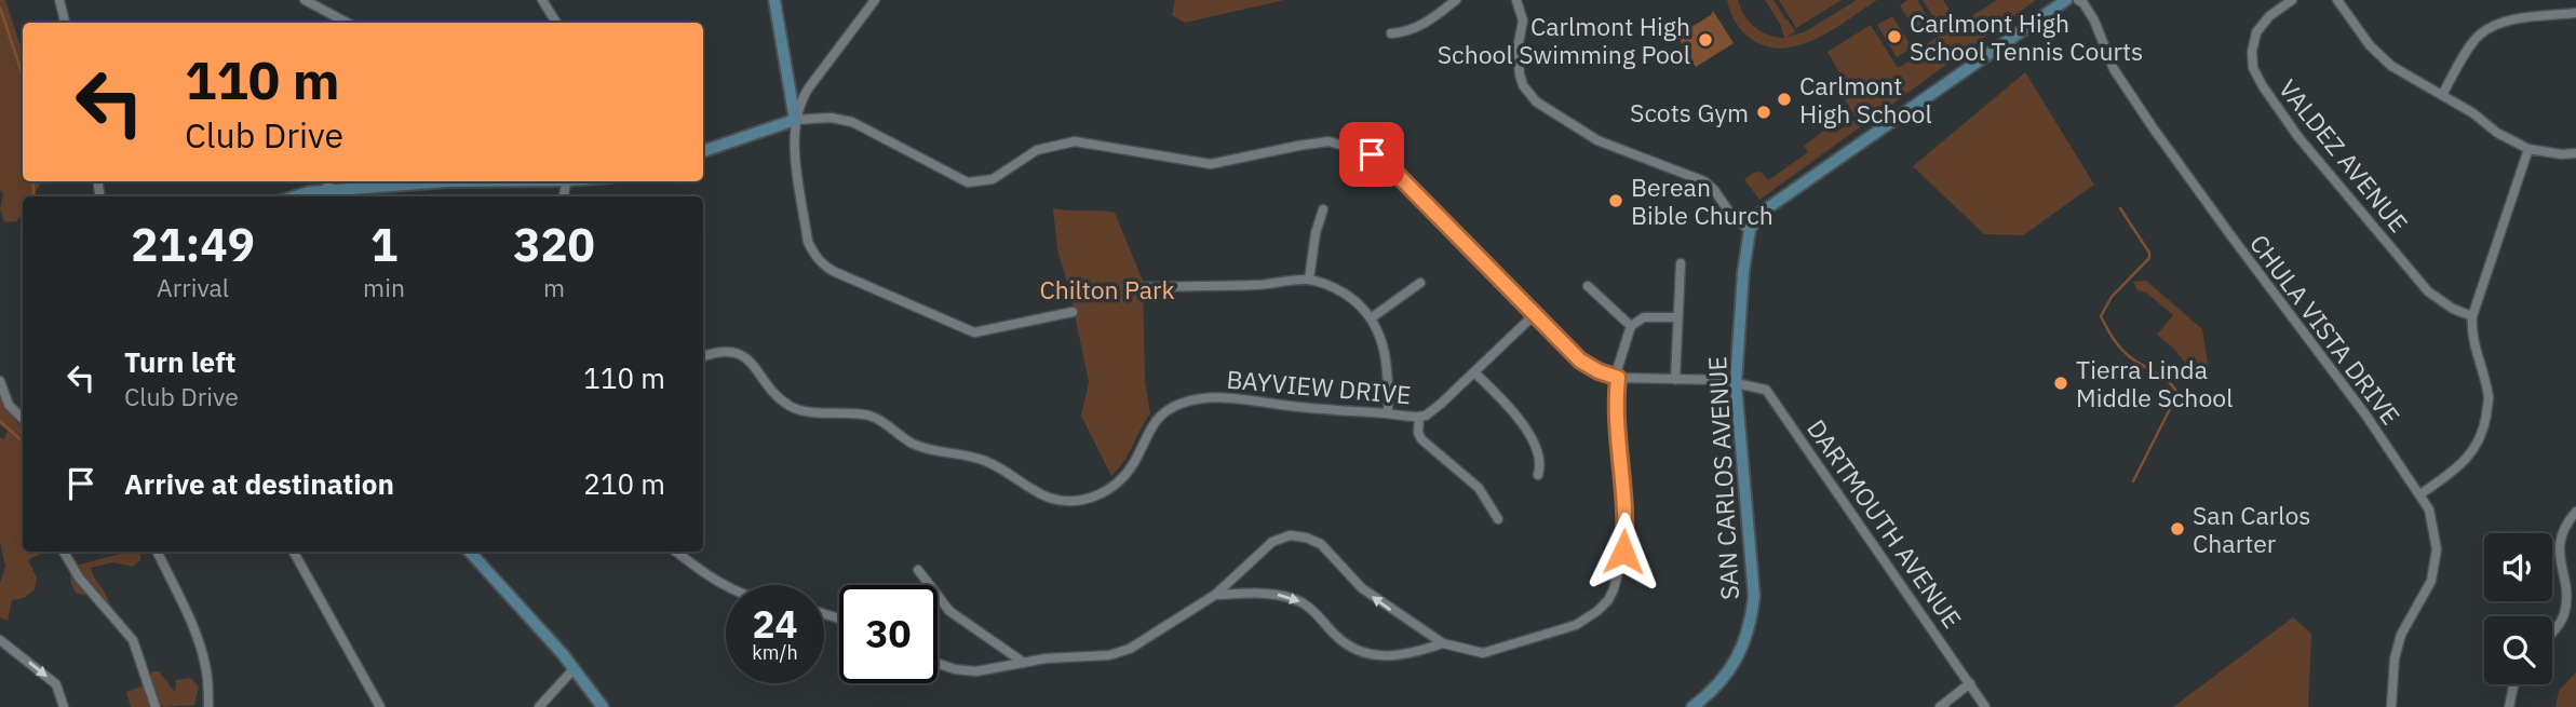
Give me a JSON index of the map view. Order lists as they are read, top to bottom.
{
  "streets": {
    "main road": ["SAN CARLOS AVENUE"],
    "street": [
      "VALDEZ AVENUE",
      "CHULA VISTA DRIVE",
      "BAYVIEW DRIVE",
      "DARTMOUTH AVENUE"
    ]
  },
  "crossings": [
    ["SAN CARLOS AVENUE", "DARTMOUTH AVENUE"]
  ],
  "parks": ["Chilton Park"],
  "places": [
    "Carlmont High School Tennis Courts",
    "Carlmont High School Swimming Pool",
    "Carlmont High School",
    "Scots Gym",
    "Berean Bible Church",
    "Tierra Linda Middle School",
    "San Carlos Charter"
  ],
  "page": {
    "turn": ["110 m", "Club Drive"],
    "eta": [
      "21:49",
      "Arrival",
      "1",
      "min",
      "320",
      "m"
    ],
    "list": [
      {
        "name": "Turn left",
        "note": "Club Drive",
        "value": "110 m"
      },
      {
        "name": "Arrive at destination",
        "value": "210 m"
      }
    ],
    "speed": "24 km/h",
    "limit": "30"
  }
}
